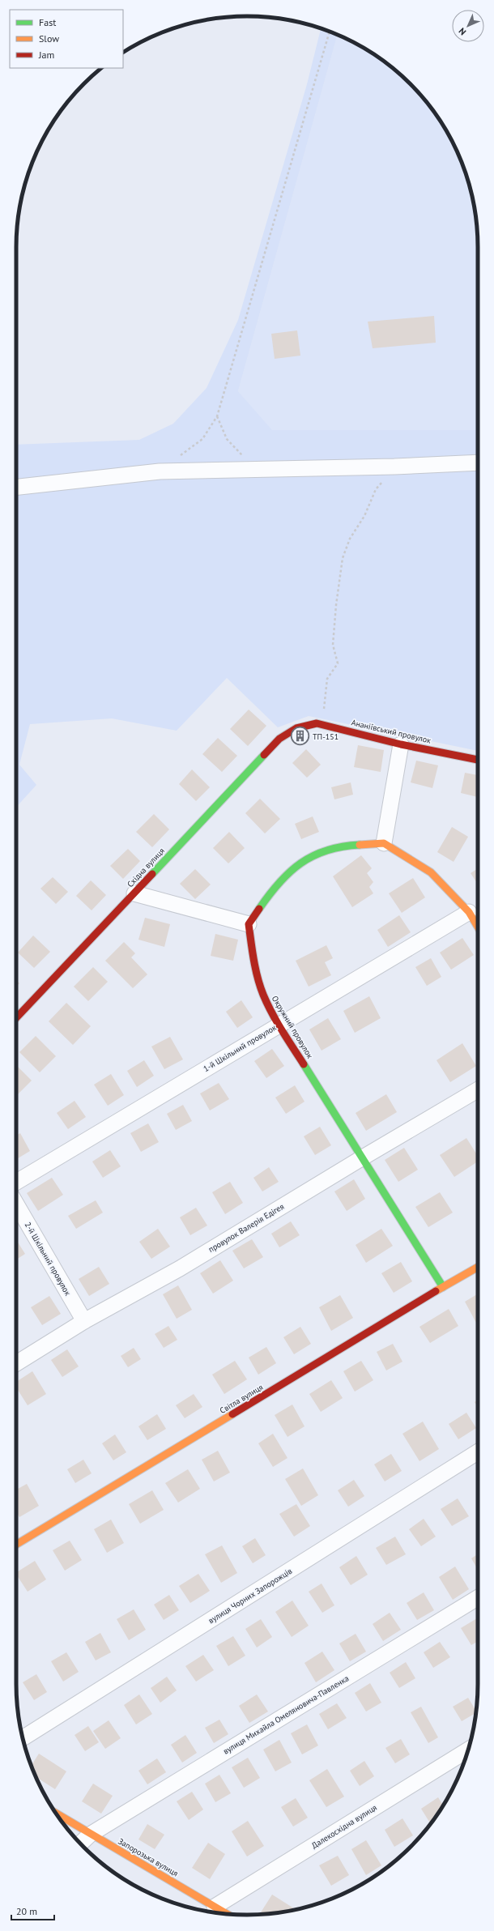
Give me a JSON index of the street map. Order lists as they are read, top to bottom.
{
  "streets": {
    "street": [
      "Ананіївський провулок",
      "Східна вулиця",
      "Окружний провулок",
      "1-й Шкільний провулок",
      "провулок Валерія Едігея",
      "2-й Шкільний провулок",
      "Світла вулиця",
      "вулиця Чорних Запорожців",
      "вулиця Михайла Омеляновича-Павленка",
      "Далекосхідна вулиця",
      "Запорозька вулиця"
    ]
  },
  "crossings": [
    ["Ананіївський провулок", "Східна вулиця"],
    ["Окружний провулок", "1-й Шкільний провулок"],
    ["Окружний провулок", "провулок Валерія Едігея"],
    ["Окружний провулок", "Світла вулиця"],
    ["провулок Валерія Едігея", "2-й Шкільний провулок"],
    ["вулиця Михайла Омеляновича-Павленка", "Запорозька вулиця"],
    ["Далекосхідна вулиця", "Запорозька вулиця"]
  ],
  "places": {
    "building": ["ТП-151"]
  },
  "legend": ["Fast", "Slow", "Jam"],
  "scale_bar": "20 m",
  "north": "bottom left"
}
